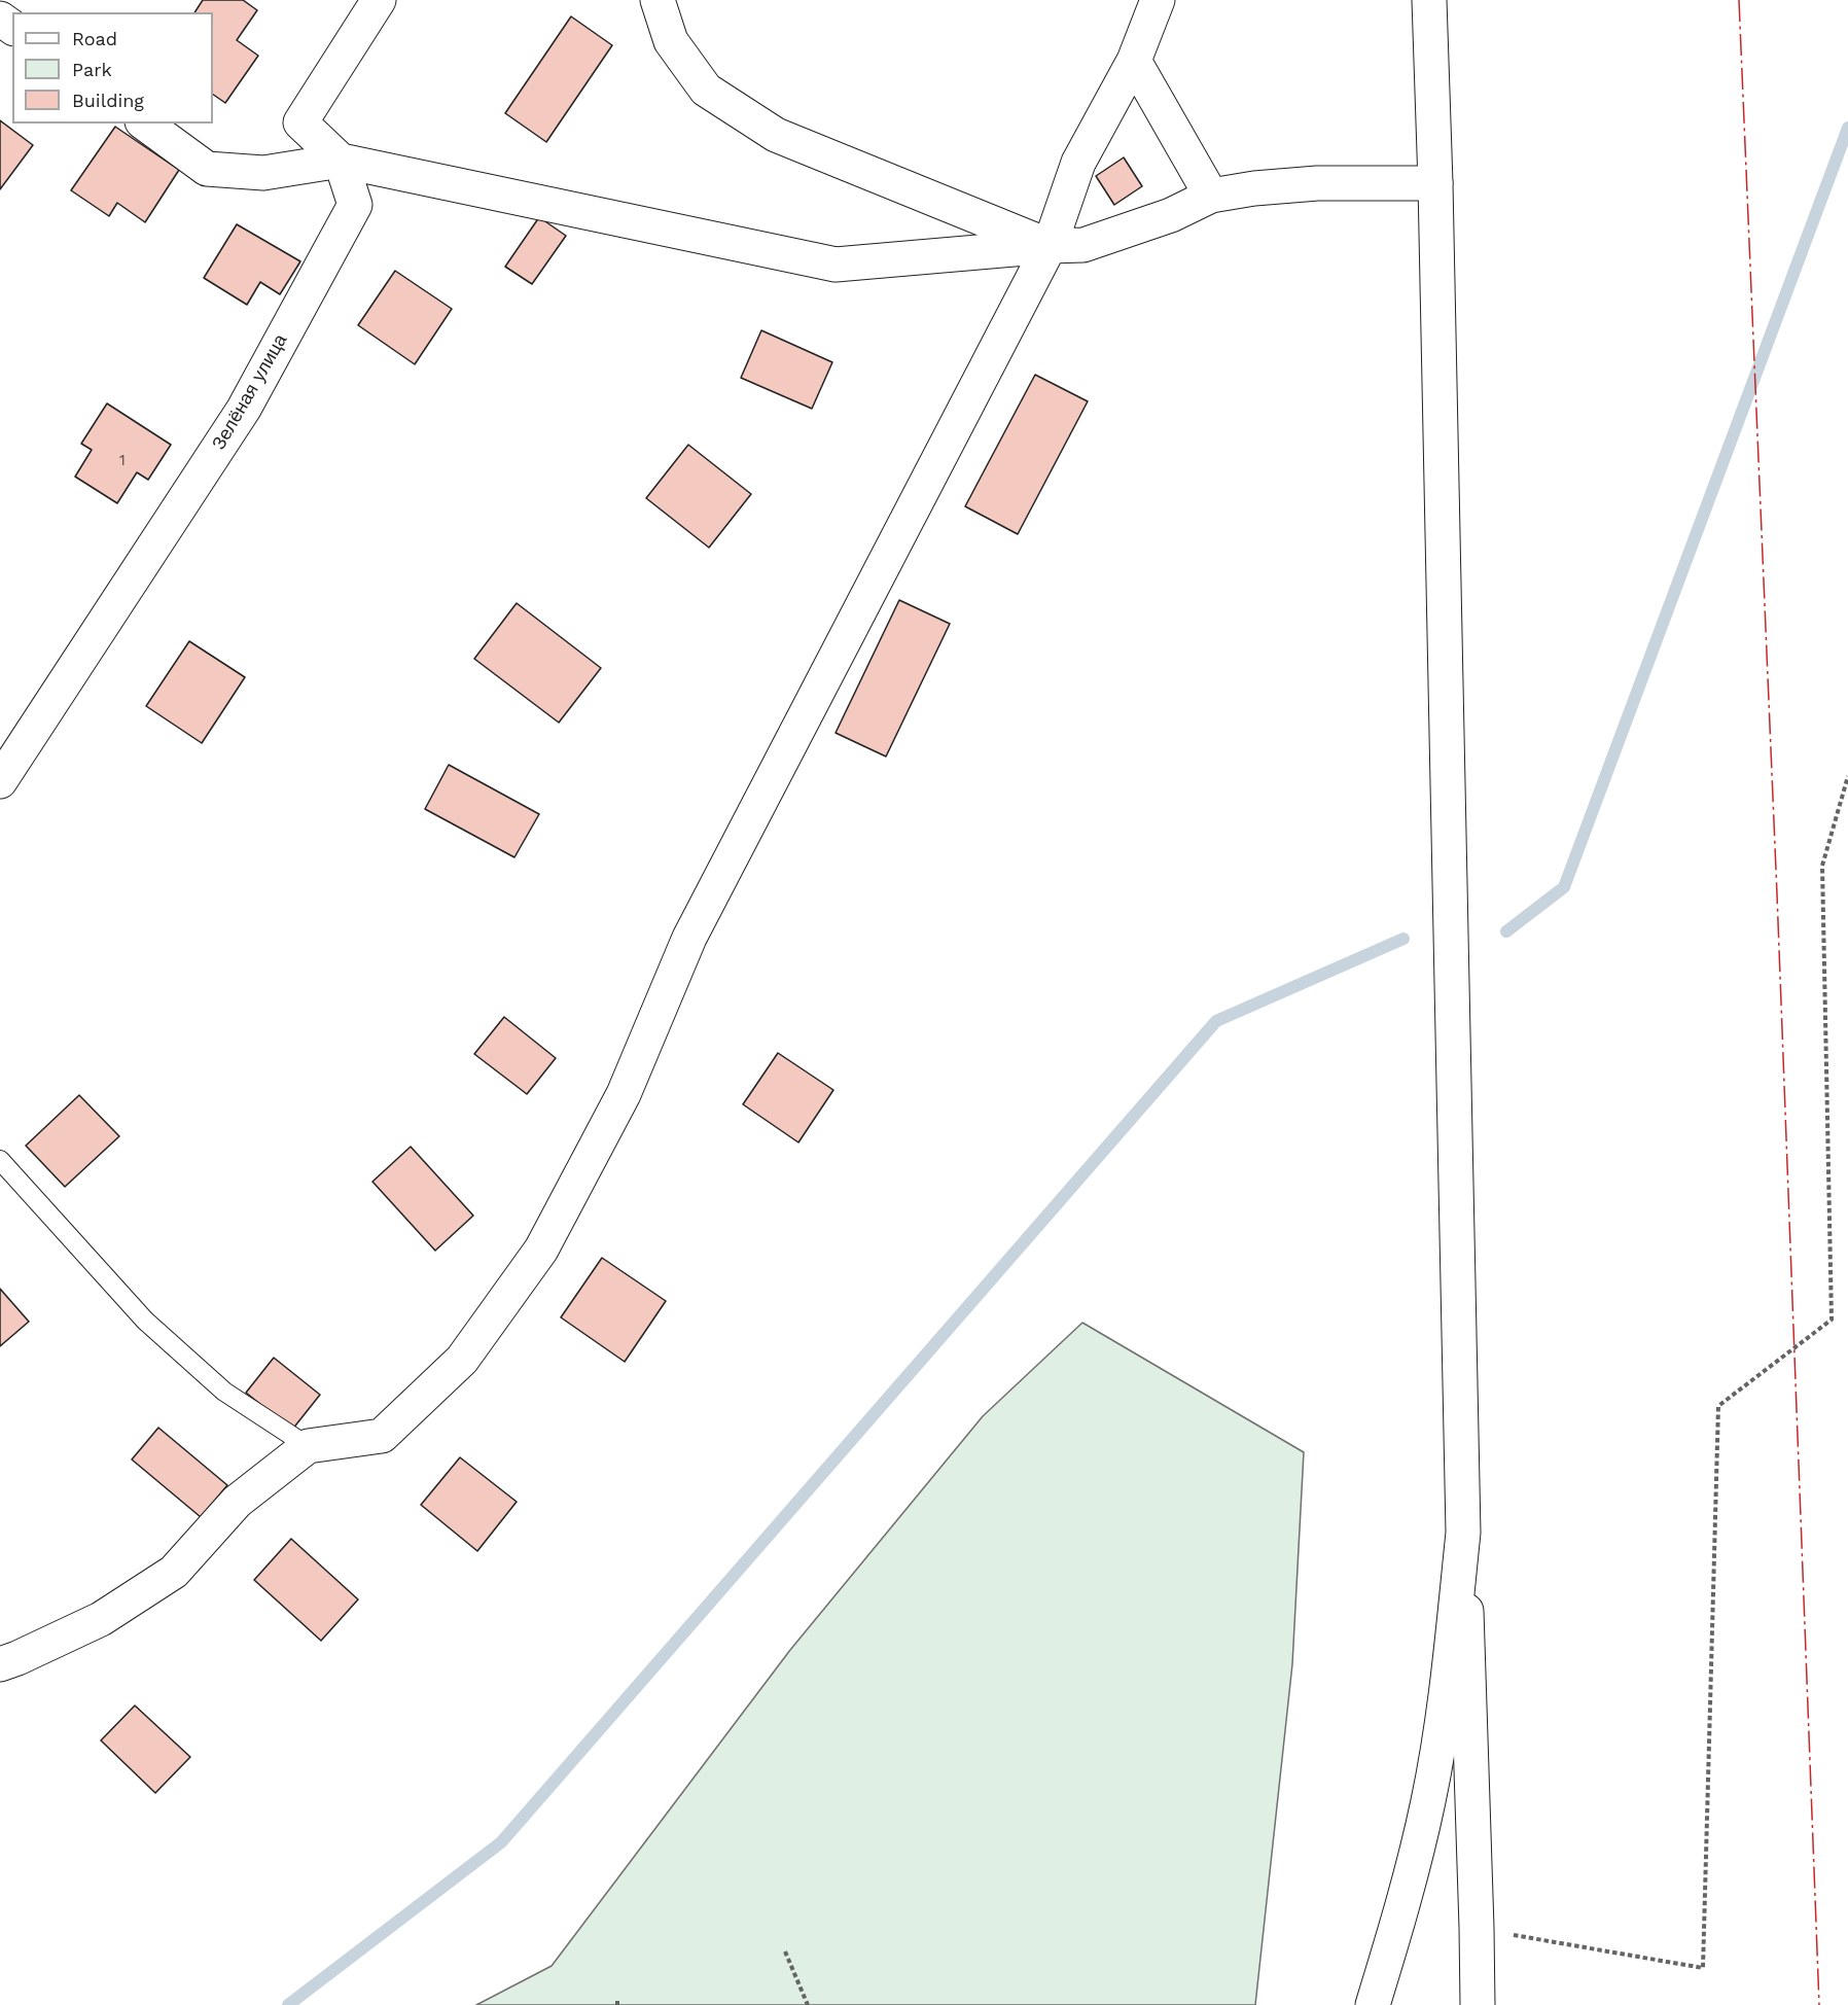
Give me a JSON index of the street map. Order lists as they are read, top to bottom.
{
  "streets": {
    "street": ["Зелёная улица"]
  },
  "house_numbers": ["1"],
  "legend": ["Road", "Park", "Building"]
}
